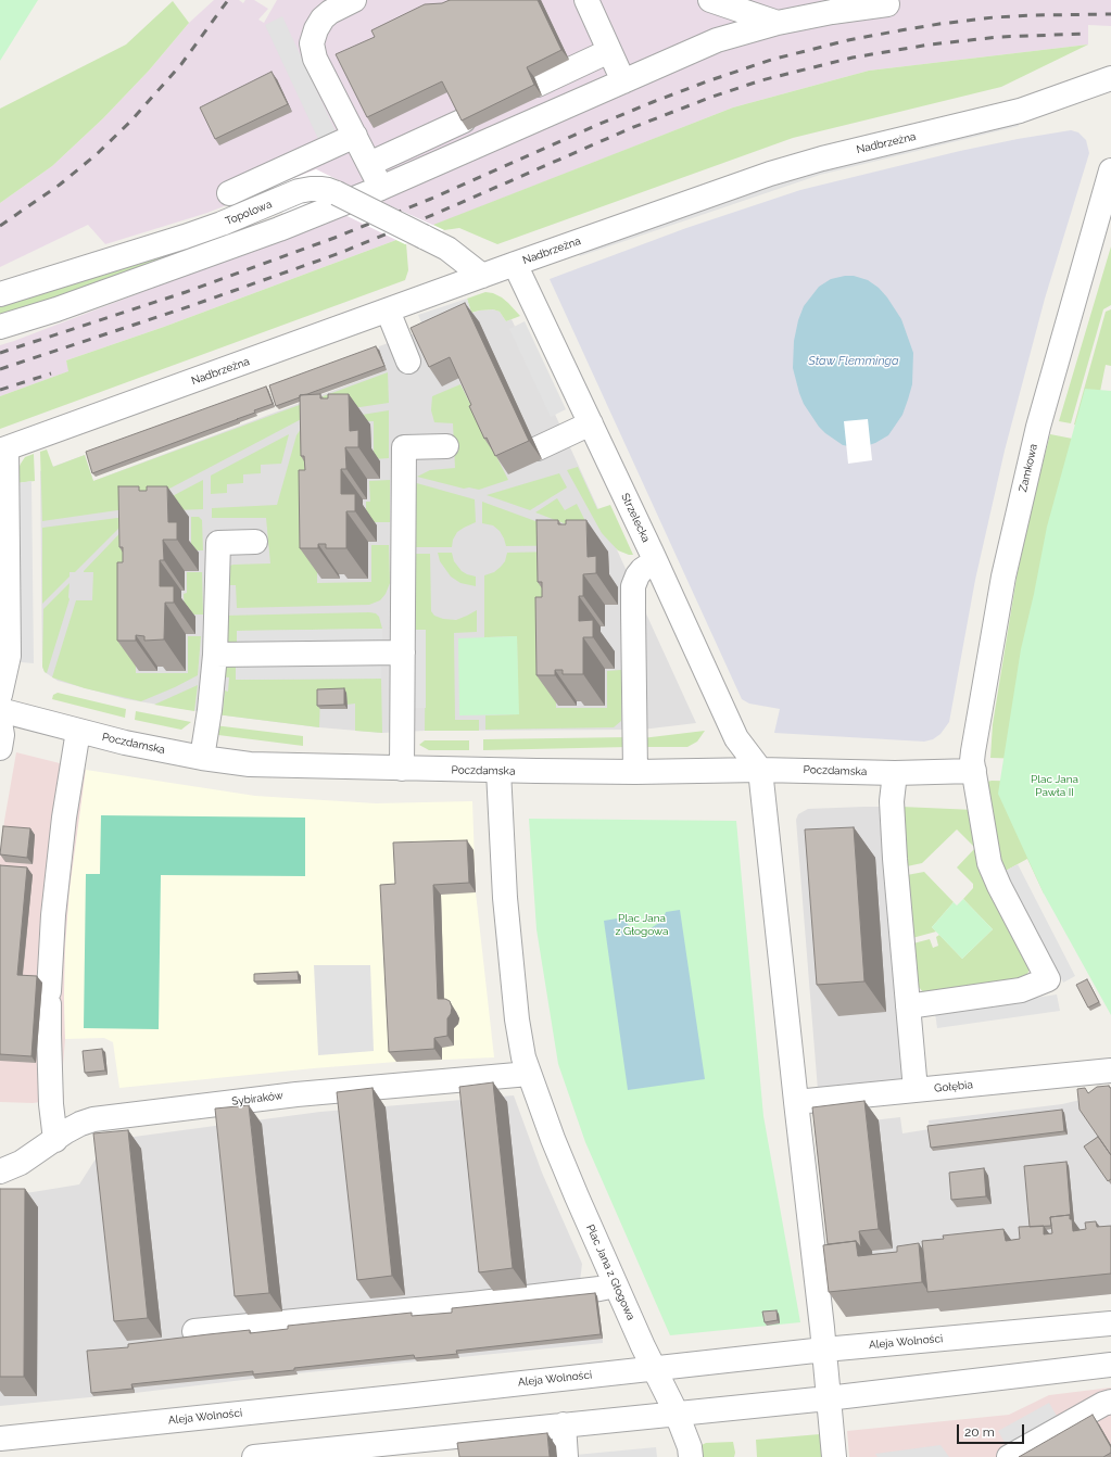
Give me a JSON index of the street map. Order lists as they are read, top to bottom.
{
  "streets": {
    "street": [
      "Nadbrzeżna",
      "Topolowa",
      "Zamkowa",
      "Strzelecka",
      "Poczdamska",
      "Gołębia",
      "Sybiraków",
      "Plac Jana z Głogowa",
      "Aleja Wolności"
    ]
  },
  "crossings": [
    ["Nadbrzeżna", "Topolowa"],
    ["Nadbrzeżna", "Strzelecka"],
    ["Zamkowa", "Poczdamska"],
    ["Strzelecka", "Poczdamska"],
    ["Poczdamska", "Plac Jana z Głogowa"],
    ["Sybiraków", "Plac Jana z Głogowa"],
    ["Plac Jana z Głogowa", "Aleja Wolności"]
  ],
  "water": ["Staw Flemminga"],
  "parks": ["Plac Jana Pawła II", "Plac Jana z Głogowa"],
  "scale_bar": "20 m"
}
